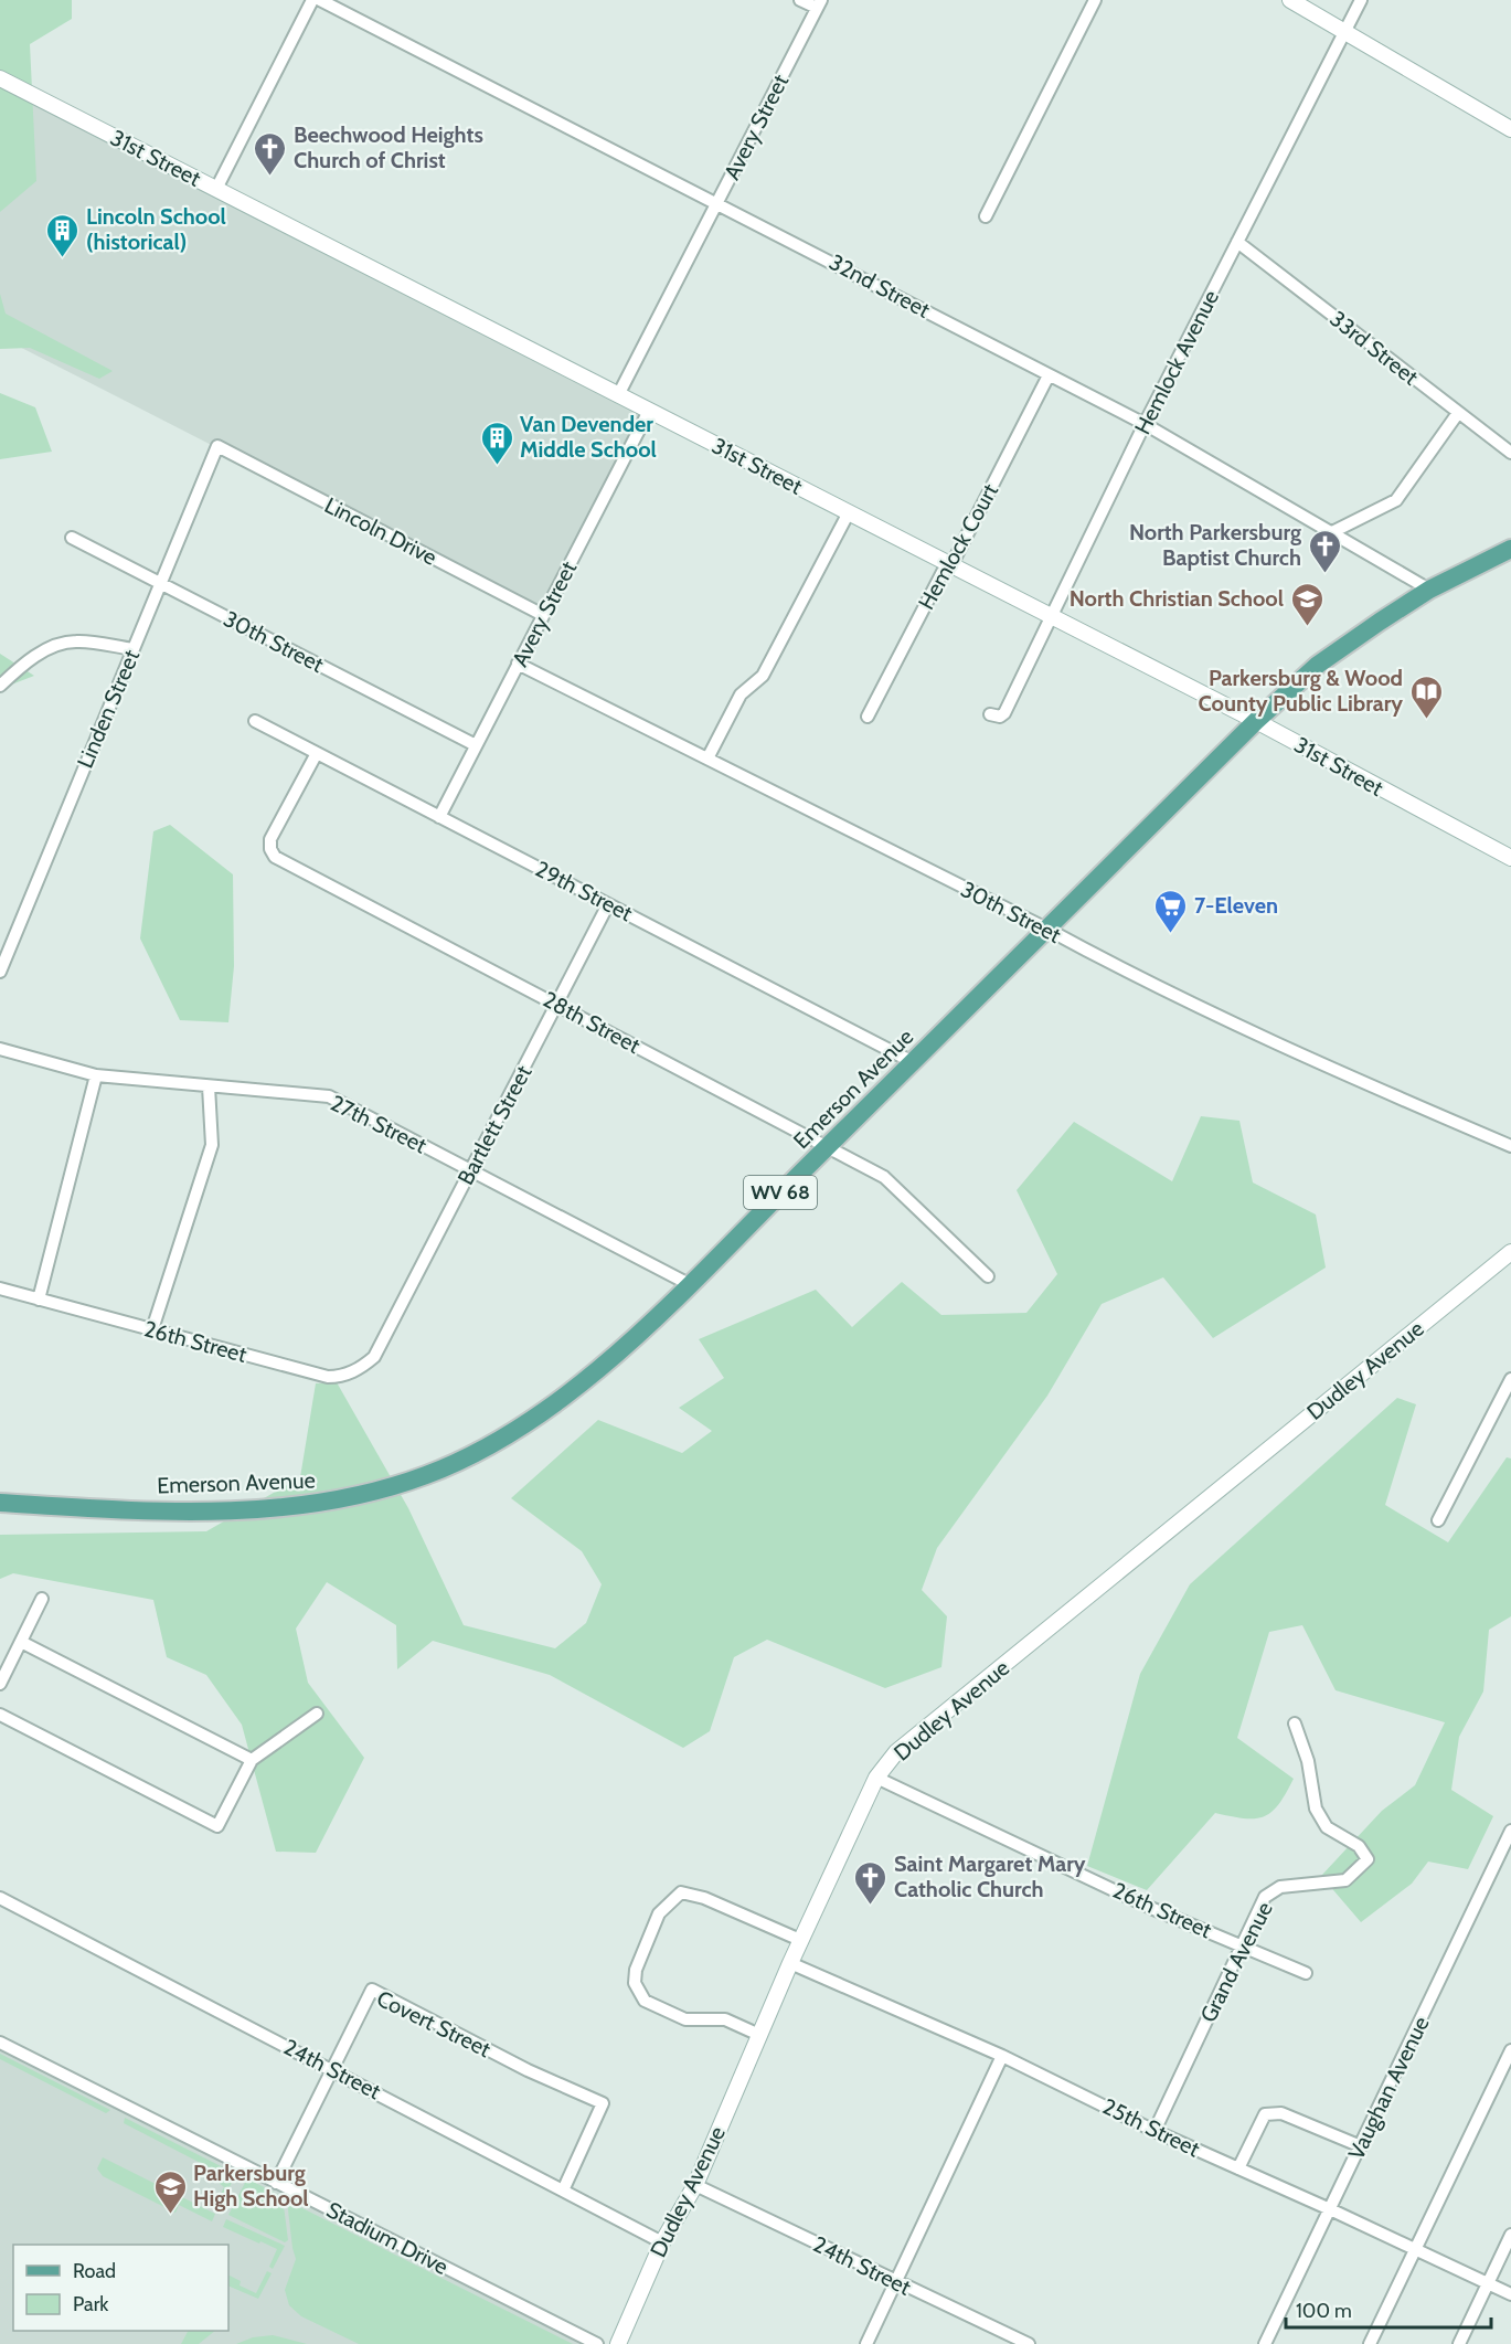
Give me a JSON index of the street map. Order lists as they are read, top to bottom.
{
  "streets": {
    "main road": ["Emerson Avenue", "WV 68"],
    "street": [
      "Avery Street",
      "31st Street",
      "32nd Street",
      "33rd Street",
      "Hemlock Avenue",
      "Lincoln Drive",
      "Hemlock Court",
      "30th Street",
      "Linden Street",
      "29th Street",
      "28th Street",
      "27th Street",
      "Bartlett Street",
      "26th Street",
      "Dudley Avenue",
      "Grand Avenue",
      "Covert Street",
      "24th Street",
      "Vaughan Avenue",
      "25th Street",
      "Stadium Drive"
    ]
  },
  "crossings": [
    ["Avery Street", "31st Street"],
    ["Avery Street", "32nd Street"],
    ["Avery Street", "Lincoln Drive"],
    ["Avery Street", "30th Street"],
    ["Avery Street", "29th Street"],
    ["31st Street", "Hemlock Avenue"],
    ["31st Street", "Hemlock Court"],
    ["31st Street", "Emerson Avenue"],
    ["32nd Street", "Hemlock Avenue"],
    ["32nd Street", "Hemlock Court"],
    ["32nd Street", "Emerson Avenue"],
    ["33rd Street", "Hemlock Avenue"],
    ["Lincoln Drive", "Linden Street"],
    ["30th Street", "Linden Street"],
    ["30th Street", "Emerson Avenue"],
    ["29th Street", "28th Street"],
    ["29th Street", "Emerson Avenue"],
    ["29th Street", "Bartlett Street"],
    ["28th Street", "Emerson Avenue"],
    ["28th Street", "Bartlett Street"],
    ["Emerson Avenue", "27th Street"],
    ["27th Street", "Bartlett Street"],
    ["Bartlett Street", "26th Street"],
    ["26th Street", "Dudley Avenue"],
    ["26th Street", "Grand Avenue"],
    ["Dudley Avenue", "24th Street"],
    ["Dudley Avenue", "25th Street"],
    ["Grand Avenue", "25th Street"],
    ["Covert Street", "24th Street"],
    ["Covert Street", "Stadium Drive"],
    ["Vaughan Avenue", "25th Street"]
  ],
  "places": {
    "church": ["Beechwood Heights Church of Christ", "North Parkersburg Baptist Church", "Saint Margaret Mary Catholic Church"],
    "building": ["Lincoln School (historical)", "Van Devender Middle School"],
    "school or university": ["North Christian School", "Parkersburg High School"],
    "library": ["Parkersburg & Wood County Public Library"],
    "supermarket": ["7-Eleven"]
  },
  "legend": ["Road", "Park"],
  "scale_bar": "100 m"
}
